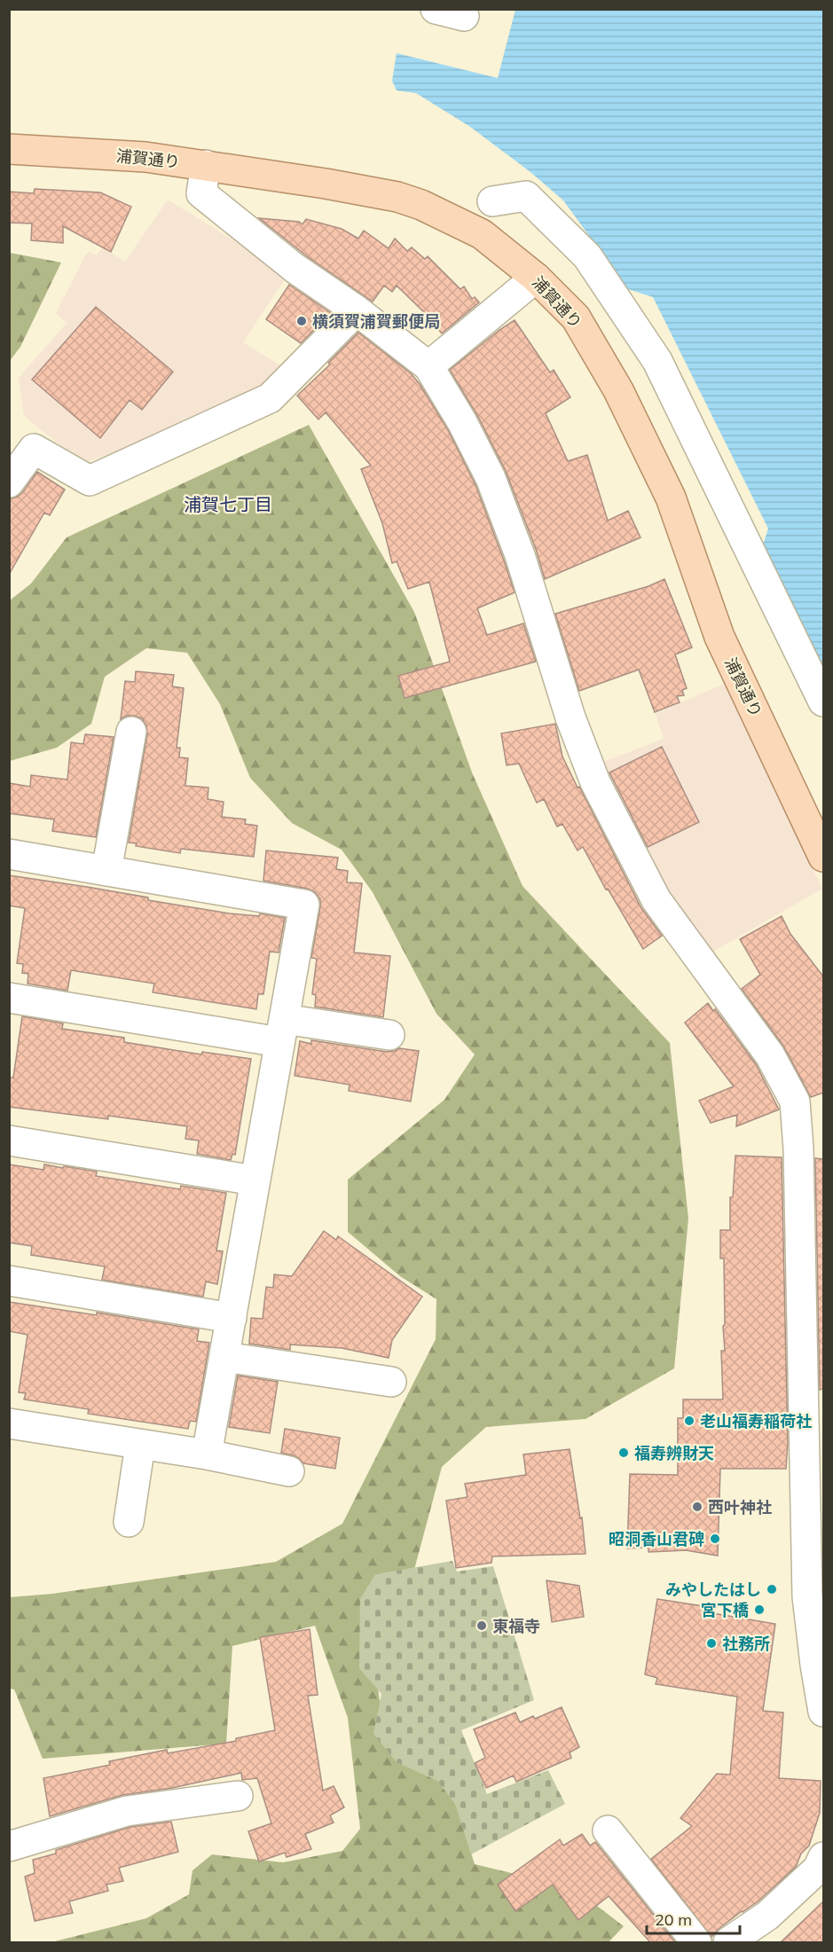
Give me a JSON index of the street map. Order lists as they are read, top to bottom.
{
  "streets": {
    "main road": ["浦賀通り"]
  },
  "districts": ["浦賀七丁目"],
  "places": [
    "横須賀浦賀郵便局",
    "老山福寿稲荷社",
    "福寿辨財天",
    "西叶神社",
    "昭洞香山君碑",
    "みやしたはし",
    "宮下橋",
    "東福寺",
    "社務所"
  ],
  "scale_bar": "20 m"
}
